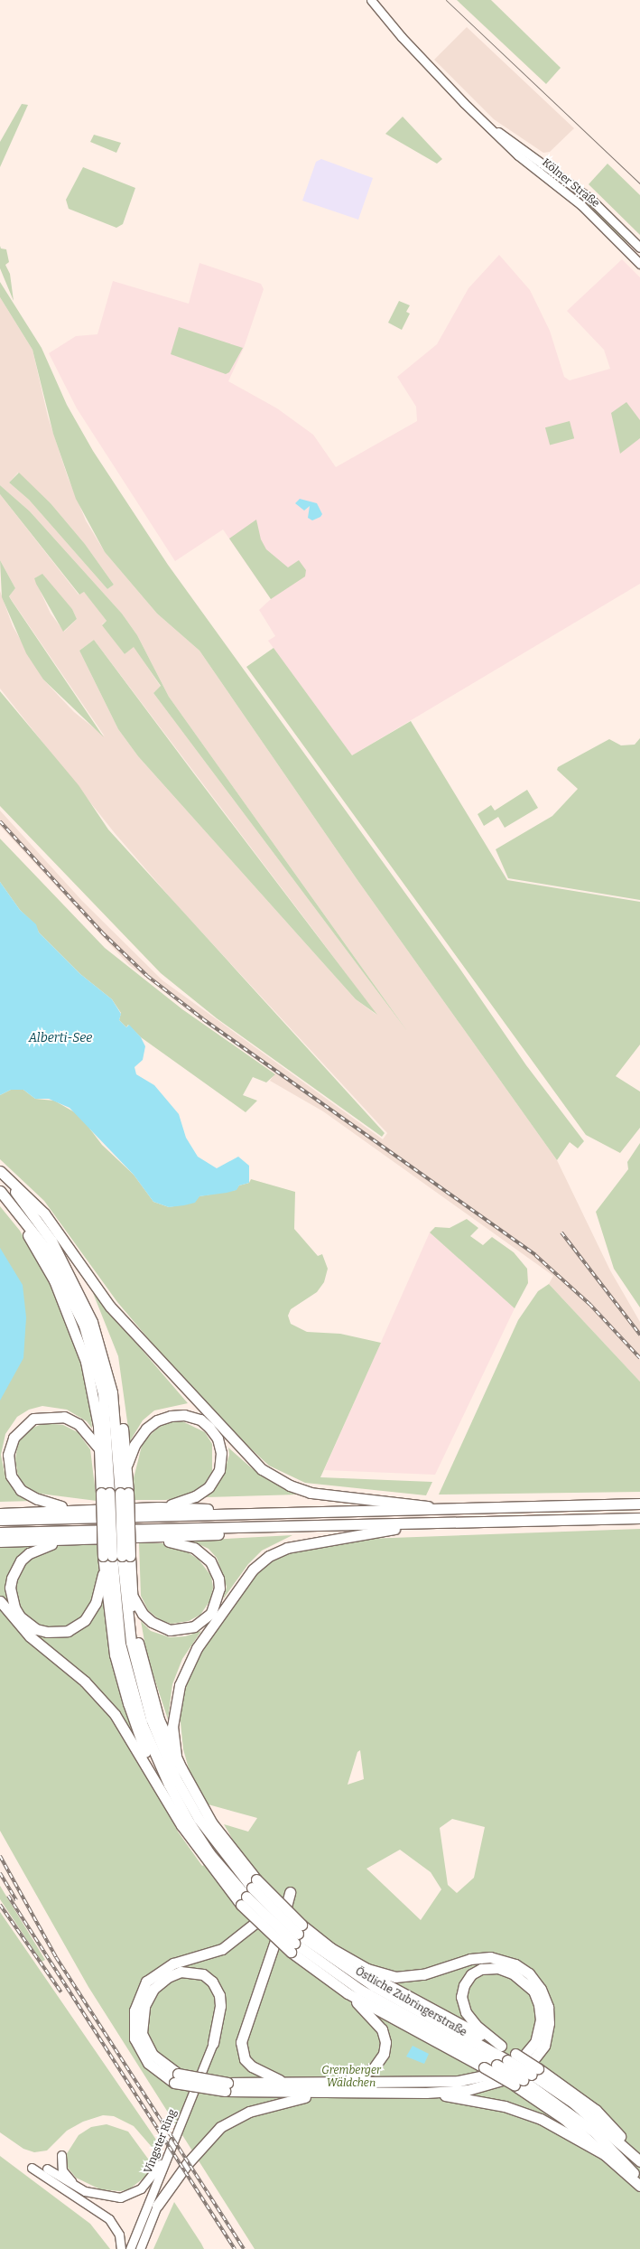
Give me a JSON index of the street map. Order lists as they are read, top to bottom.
{
  "streets": {
    "highway": ["Östliche Zubringerstraße"],
    "main road": ["Kölner Straße", "Vingster Ring"]
  },
  "water": ["Alberti-See"],
  "parks": ["Gremberger Wäldchen"]
}
